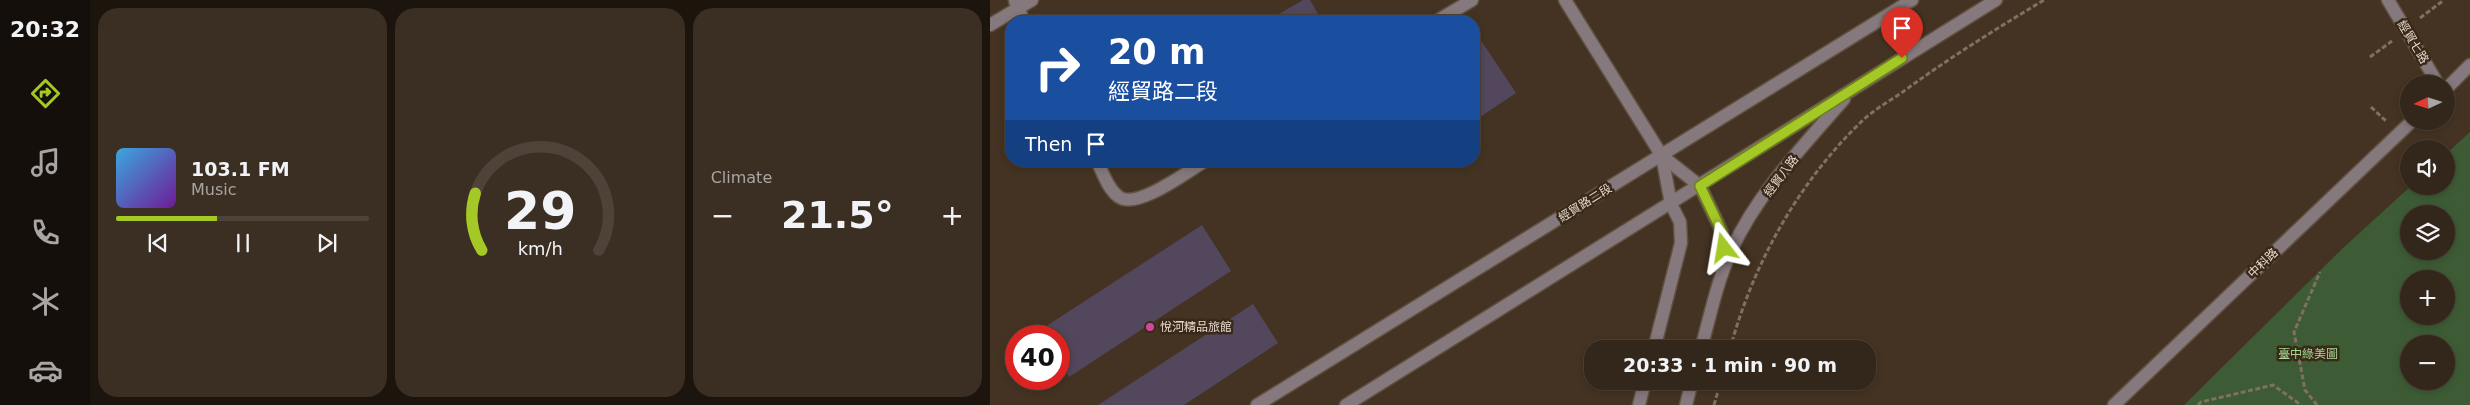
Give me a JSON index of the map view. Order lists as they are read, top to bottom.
{
  "streets": {
    "street": [
      "經貿七路",
      "經貿八路",
      "經貿路二段",
      "中科路"
    ]
  },
  "crossings": [
    ["經貿八路", "經貿路二段"]
  ],
  "parks": ["臺中綠美圖"],
  "places": ["悅河精品旅館"],
  "north": "left",
  "page": {
    "tabs": "20:32",
    "tile": "Climate",
    "turn": ["20 m", "經貿路二段"],
    "map_buttons": ["+", "−"],
    "then": "Then",
    "song": ["103.1 FM", "Music"],
    "heat": ["−", "21.5°", "+"],
    "limit": "40",
    "trip": "20:33 · 1 min · 90 m",
    "gauge": ["29", "km/h"]
  }
}
